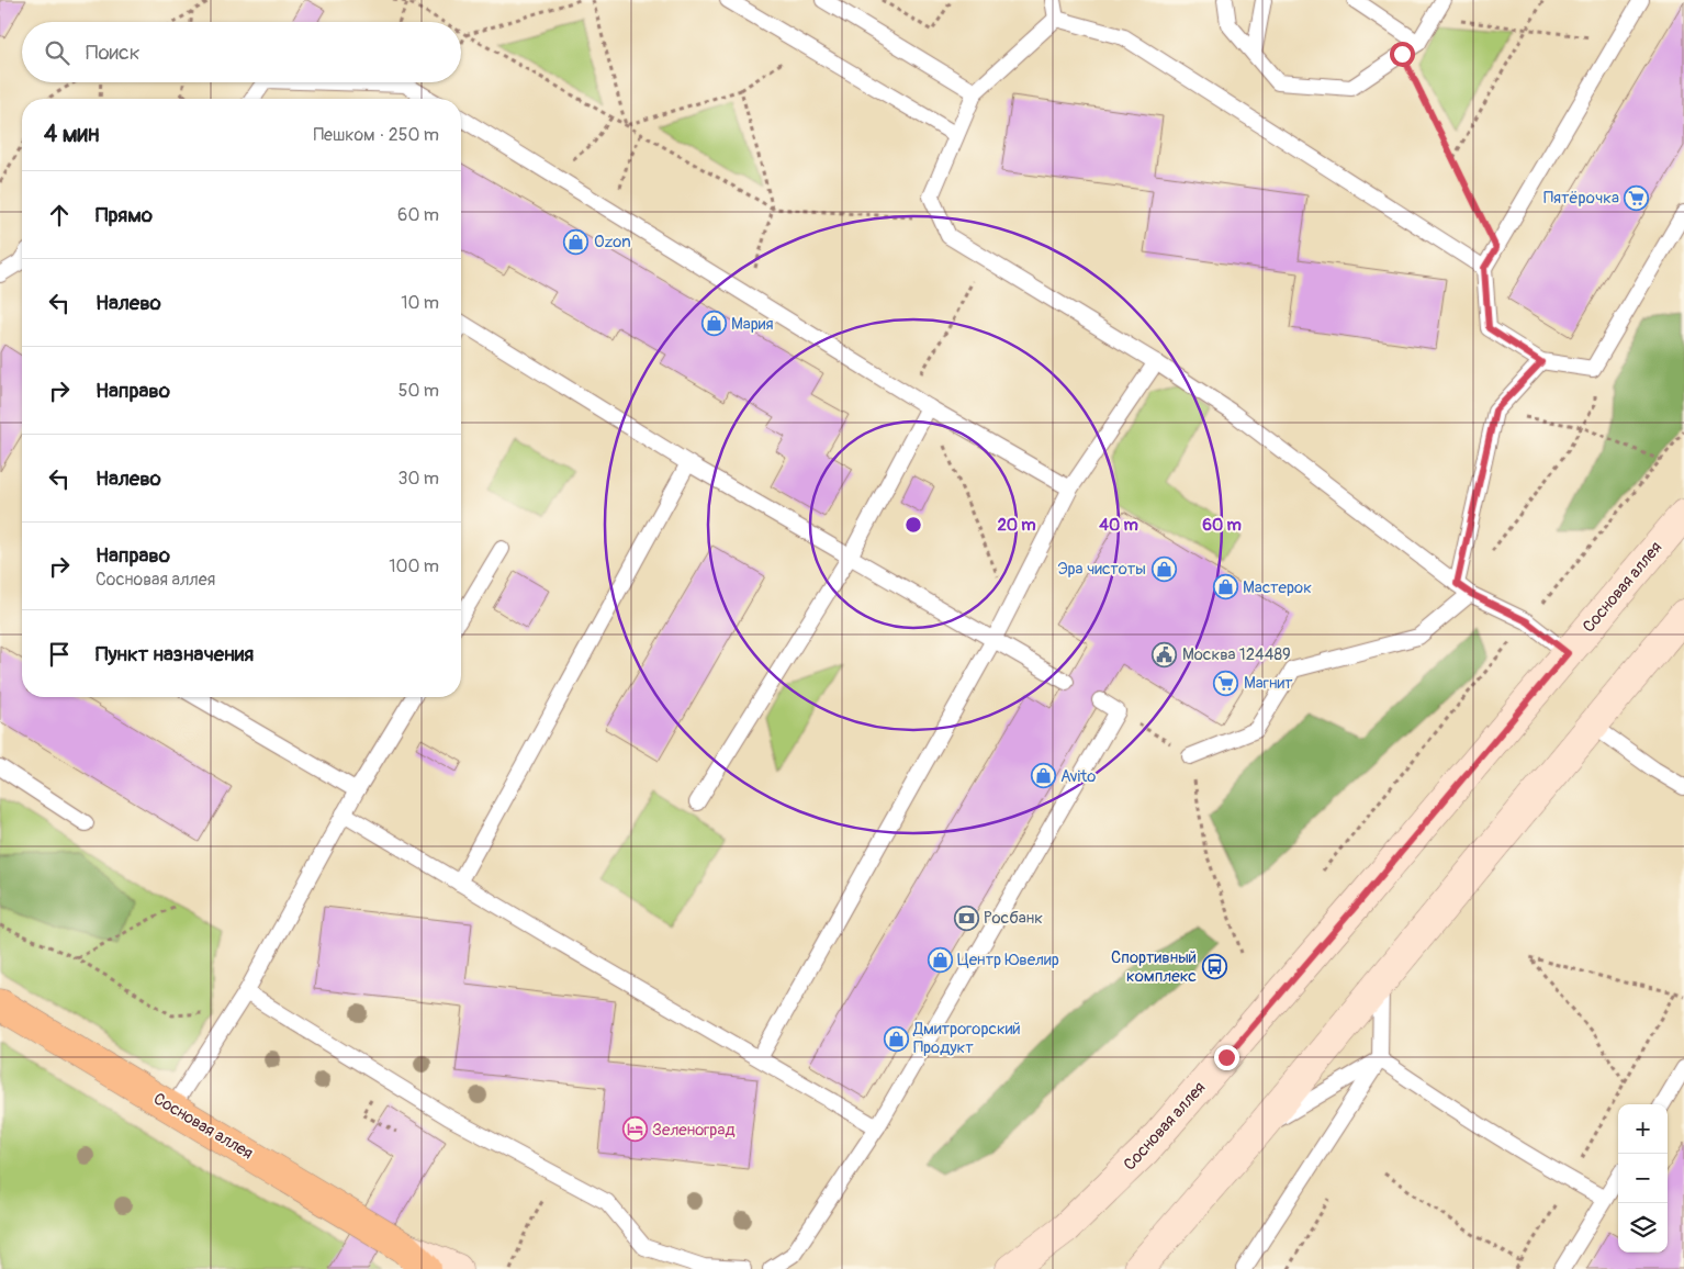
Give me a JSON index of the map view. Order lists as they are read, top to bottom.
{
  "streets": {
    "main road": ["Сосновая аллея"]
  },
  "places": {
    "supermarket": ["Пятёрочка", "Магнит"],
    "shop": [
      "Ozon",
      "Мария",
      "Эра чистоты",
      "Мастерок",
      "Avito",
      "Центр Ювелир",
      "Дмитрогорский Продукт"
    ],
    "public building": ["Москва 124489"],
    "bank": ["Росбанк"],
    "bus stop": ["Спортивный комплекс"],
    "hotel": ["Зеленоград"]
  },
  "page": {
    "search": "Поиск",
    "heading": ["4 мин", "Пешком · 250 m"],
    "list": [
      ["Прямо", "60 m"],
      ["Налево", "10 m"],
      ["Направо", "50 m"],
      ["Налево", "30 m"],
      ["Направо", "Сосновая аллея", "100 m"],
      "Пункт назначения"
    ],
    "map_buttons": ["+", "−"]
  },
  "rings": ["20 m", "40 m", "60 m"]
}
